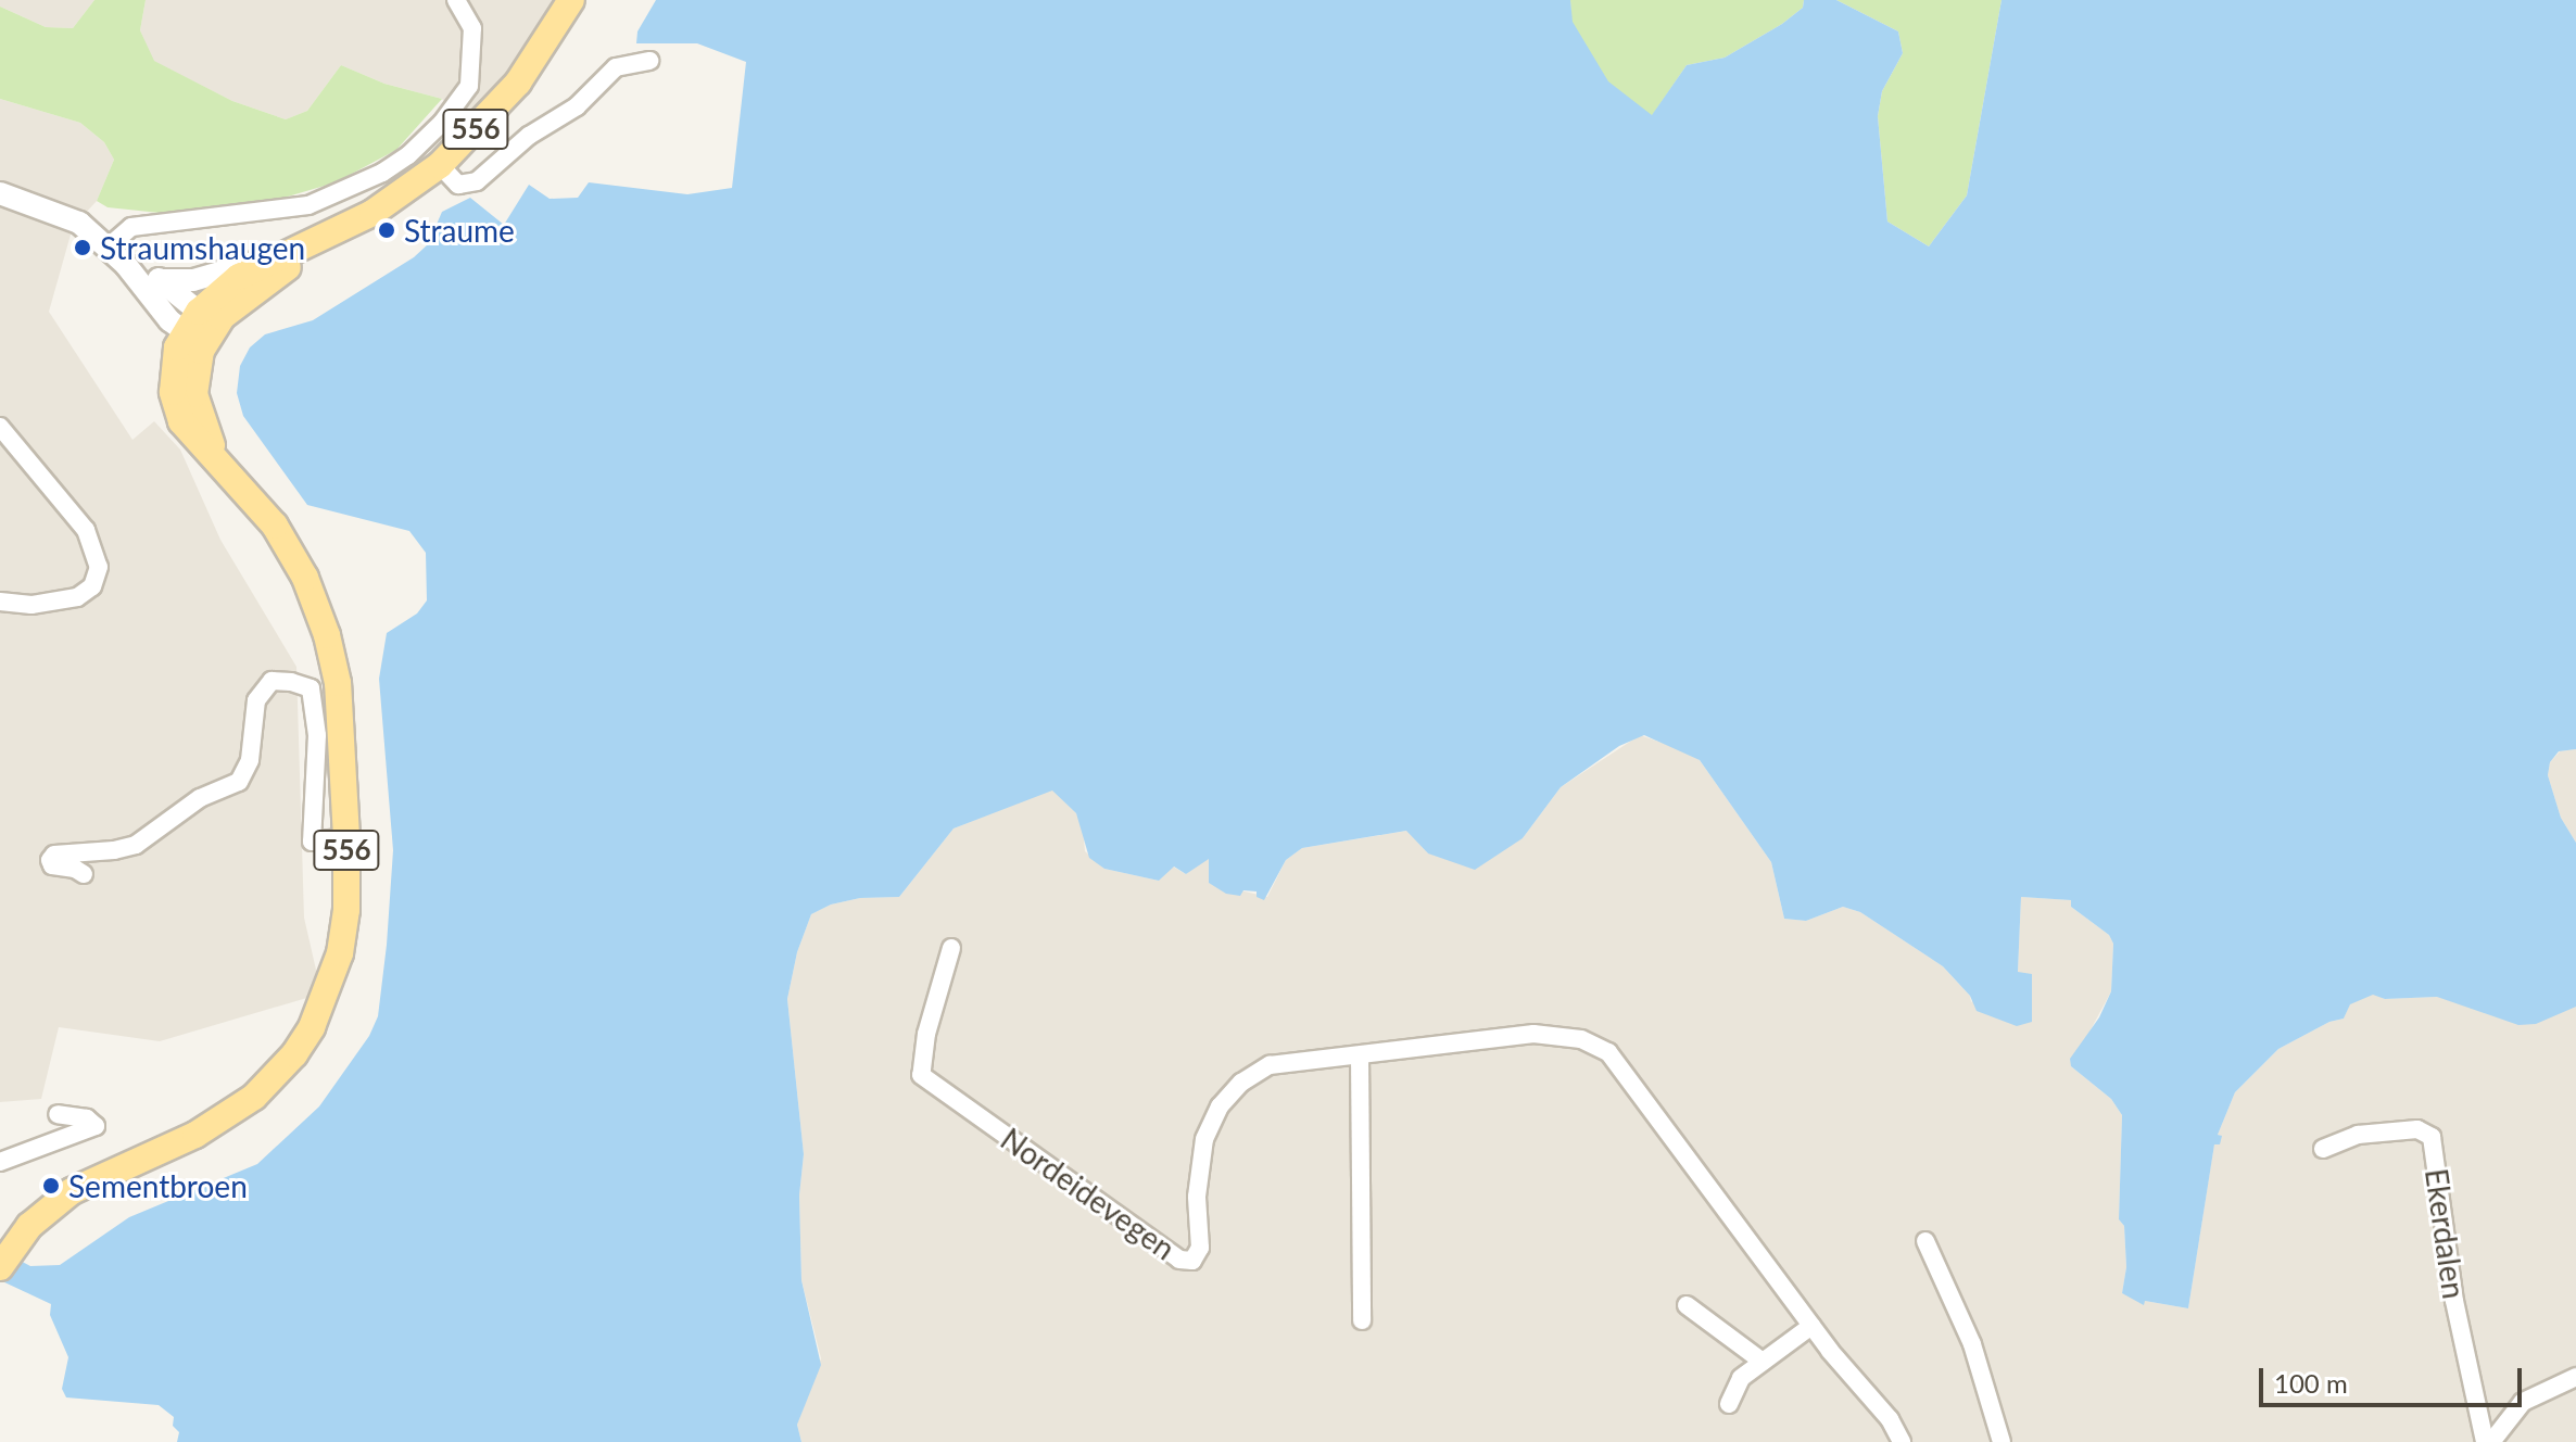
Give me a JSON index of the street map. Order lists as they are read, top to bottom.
{
  "streets": {
    "main road": ["556"],
    "street": ["Nordeidevegen", "Ekerdalen"]
  },
  "places": ["Straume", "Straumshaugen", "Sementbroen"],
  "scale_bar": "100 m"
}
